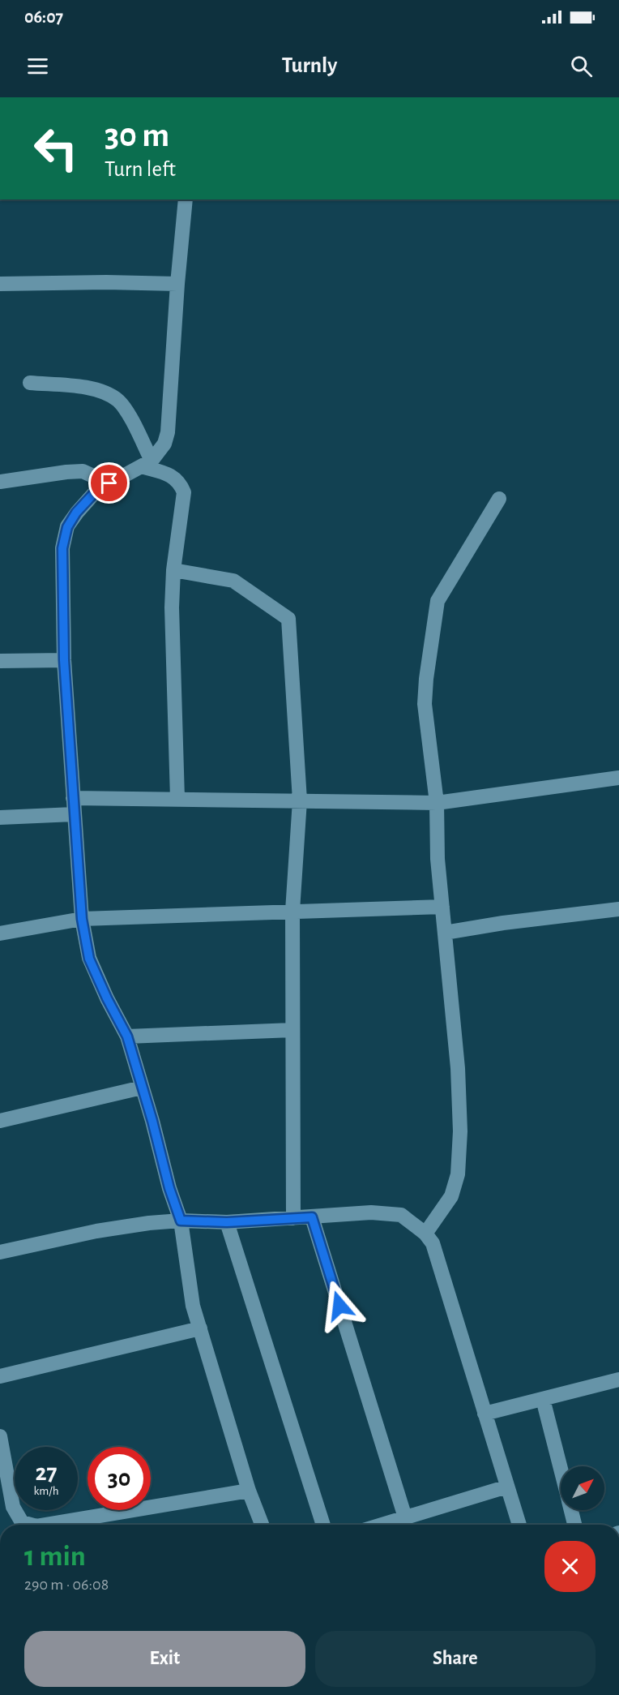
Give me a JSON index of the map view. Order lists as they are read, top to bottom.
{
  "north": "top right",
  "page": {
    "status": "06:07",
    "header": "Turnly",
    "turn": ["30 m", "Turn left"],
    "speed": "27 km/h",
    "limit": "30",
    "heading": ["1 min", "290 m · 06:08"],
    "buttons": ["Exit", "Share"]
  }
}
